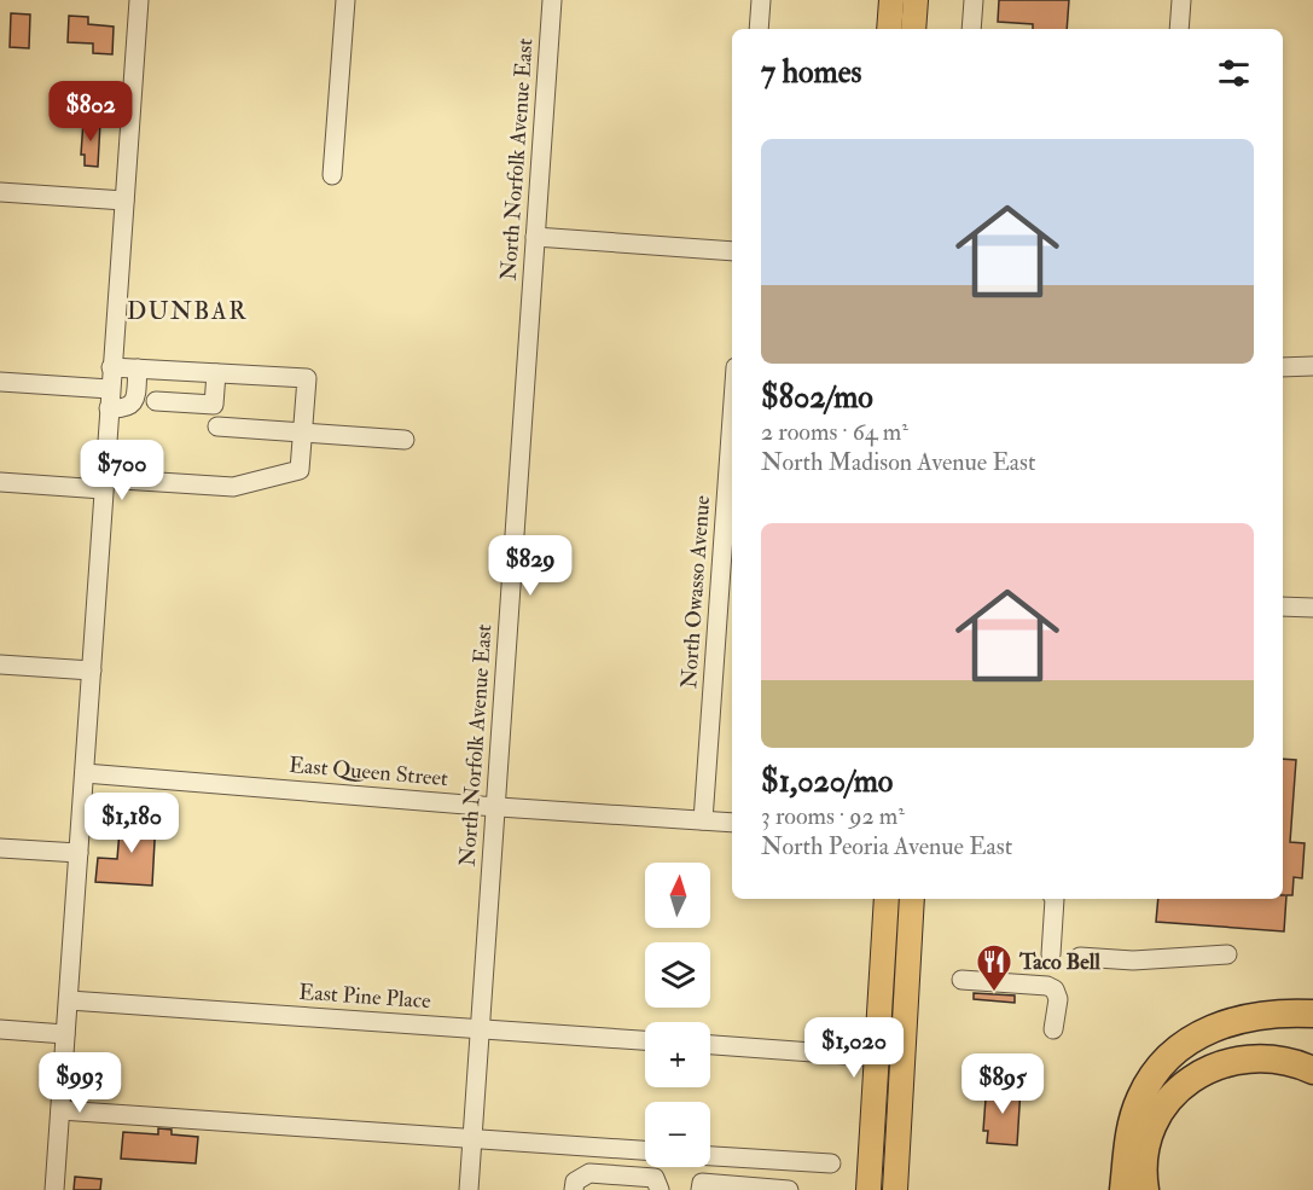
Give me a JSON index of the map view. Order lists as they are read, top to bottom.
{
  "streets": {
    "street": [
      "North Norfolk Avenue East",
      "North Owasso Avenue",
      "East Queen Street",
      "East Pine Place"
    ]
  },
  "crossings": [
    ["North Norfolk Avenue East", "East Queen Street"],
    ["North Norfolk Avenue East", "East Pine Place"],
    ["North Owasso Avenue", "East Queen Street"]
  ],
  "districts": ["DUNBAR"],
  "places": {
    "restaurant": ["Taco Bell"]
  },
  "north": "top",
  "page": {
    "heading": "7 homes",
    "price": [
      "$802",
      "$700",
      "$829",
      "$1,180",
      "$1,020",
      "$993",
      "$895"
    ],
    "list": [
      {
        "name": "$802/mo",
        "note": "2 rooms · 64 m² · North Madison Avenue East"
      },
      {
        "name": "$1,020/mo",
        "note": "3 rooms · 92 m² · North Peoria Avenue East"
      }
    ],
    "map_buttons": ["+", "−"]
  }
}
